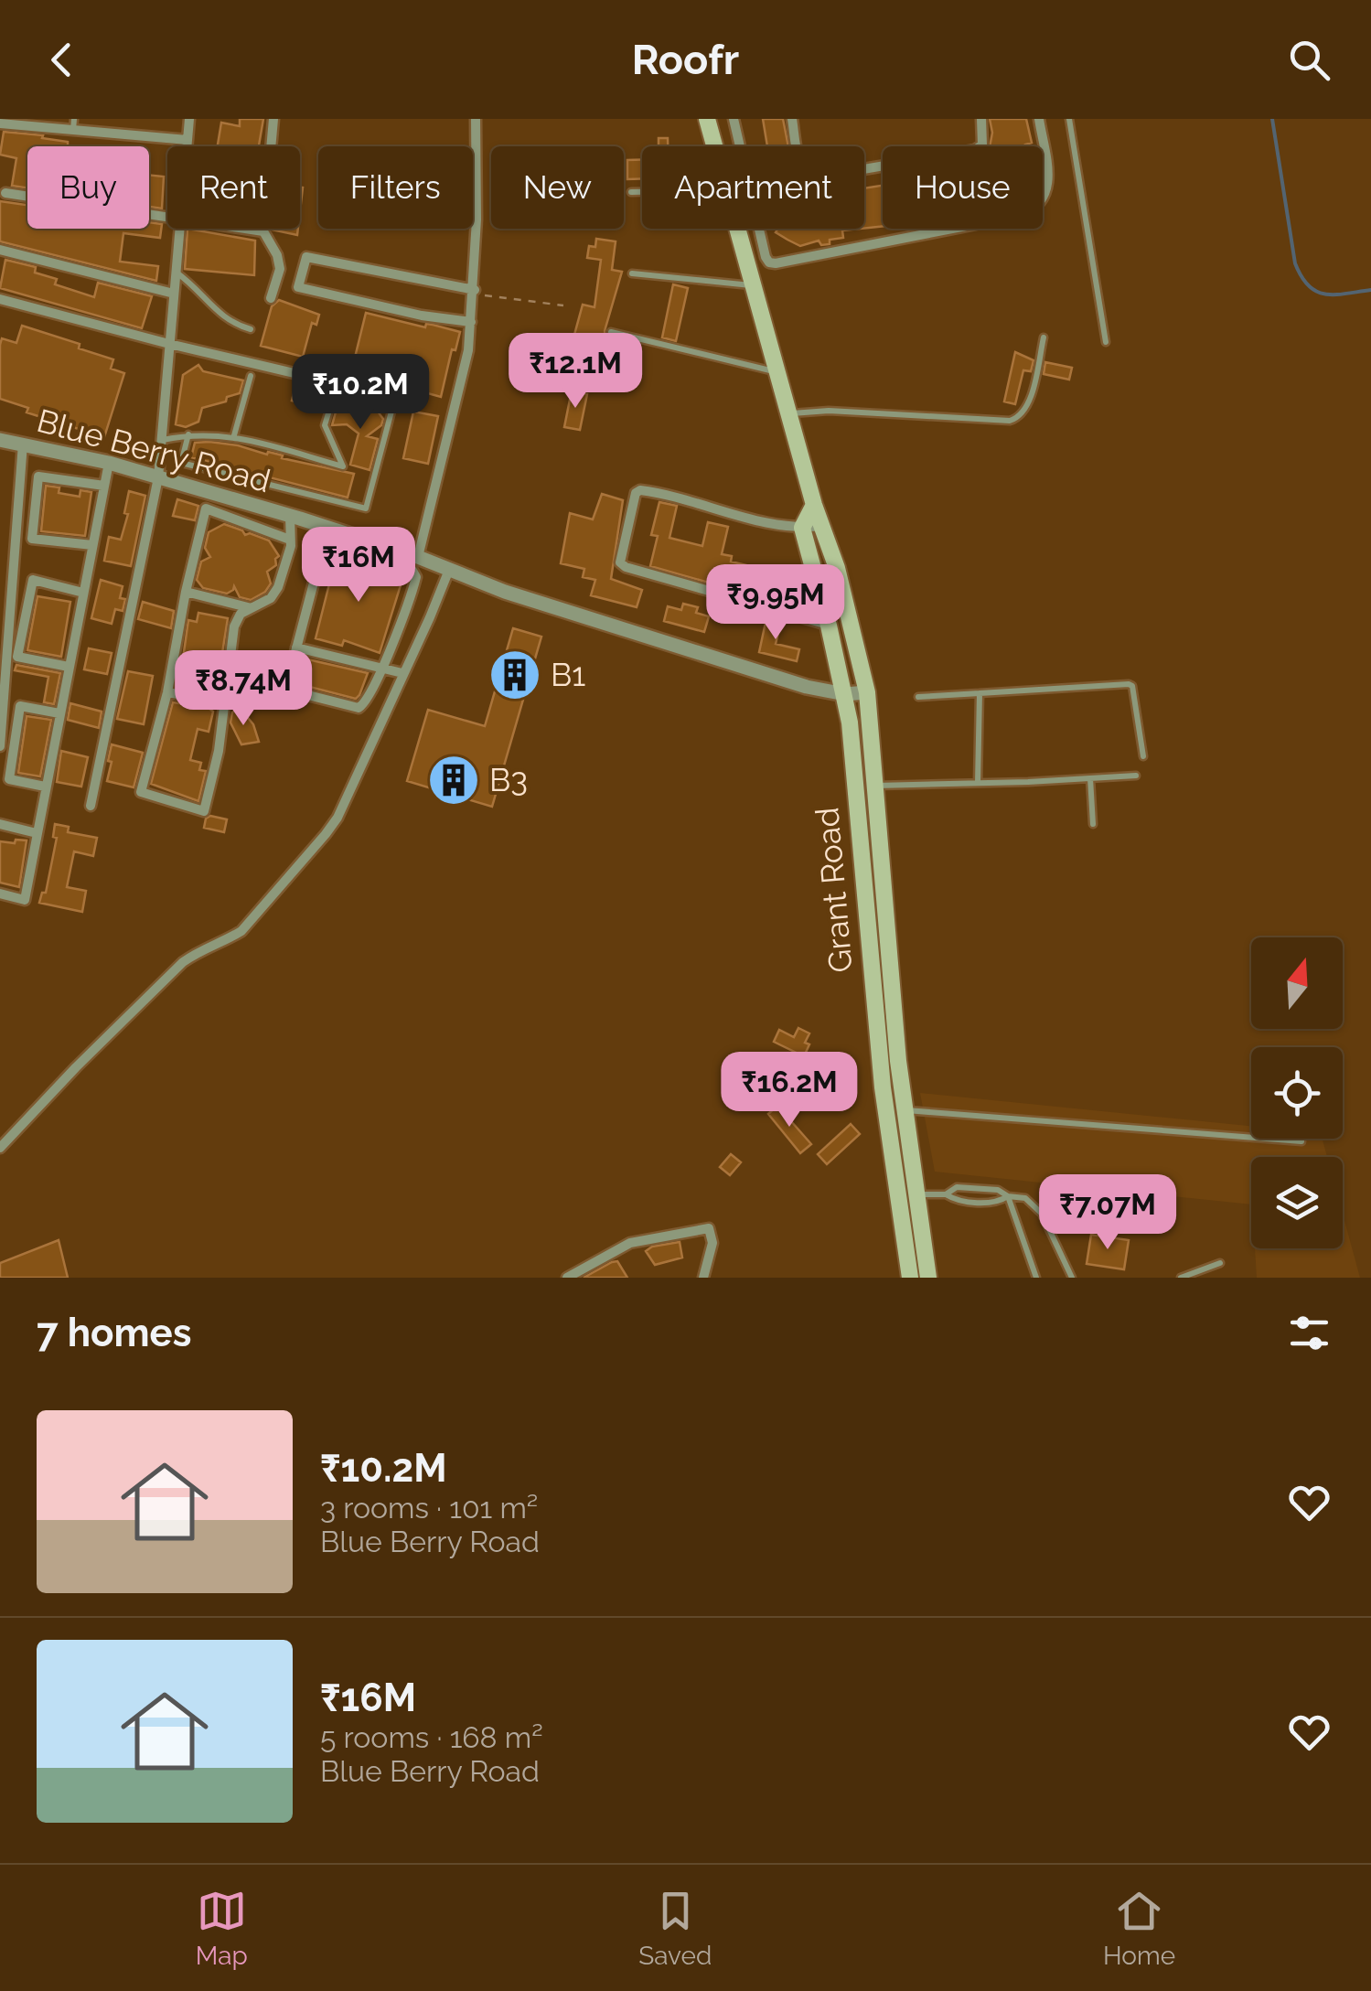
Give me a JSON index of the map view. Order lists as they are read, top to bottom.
{
  "streets": {
    "main road": ["Grant Road"],
    "street": ["Blue Berry Road"]
  },
  "crossings": [
    ["Blue Berry Road", "Grant Road"]
  ],
  "places": {
    "building": ["B1", "B3"]
  },
  "north": "top",
  "page": {
    "header": "Roofr",
    "chip": [
      "Buy",
      "Rent",
      "Filters",
      "New",
      "Apartment",
      "House"
    ],
    "price": [
      "₹12.1M",
      "₹10.2M",
      "₹16M",
      "₹9.95M",
      "₹8.74M",
      "₹16.2M",
      "₹7.07M"
    ],
    "heading": "7 homes",
    "list": [
      {
        "name": "₹10.2M",
        "note": "3 rooms · 101 m² · Blue Berry Road"
      },
      {
        "name": "₹16M",
        "note": "5 rooms · 168 m² · Blue Berry Road"
      }
    ],
    "tabs": ["Map", "Saved", "Home"]
  }
}
